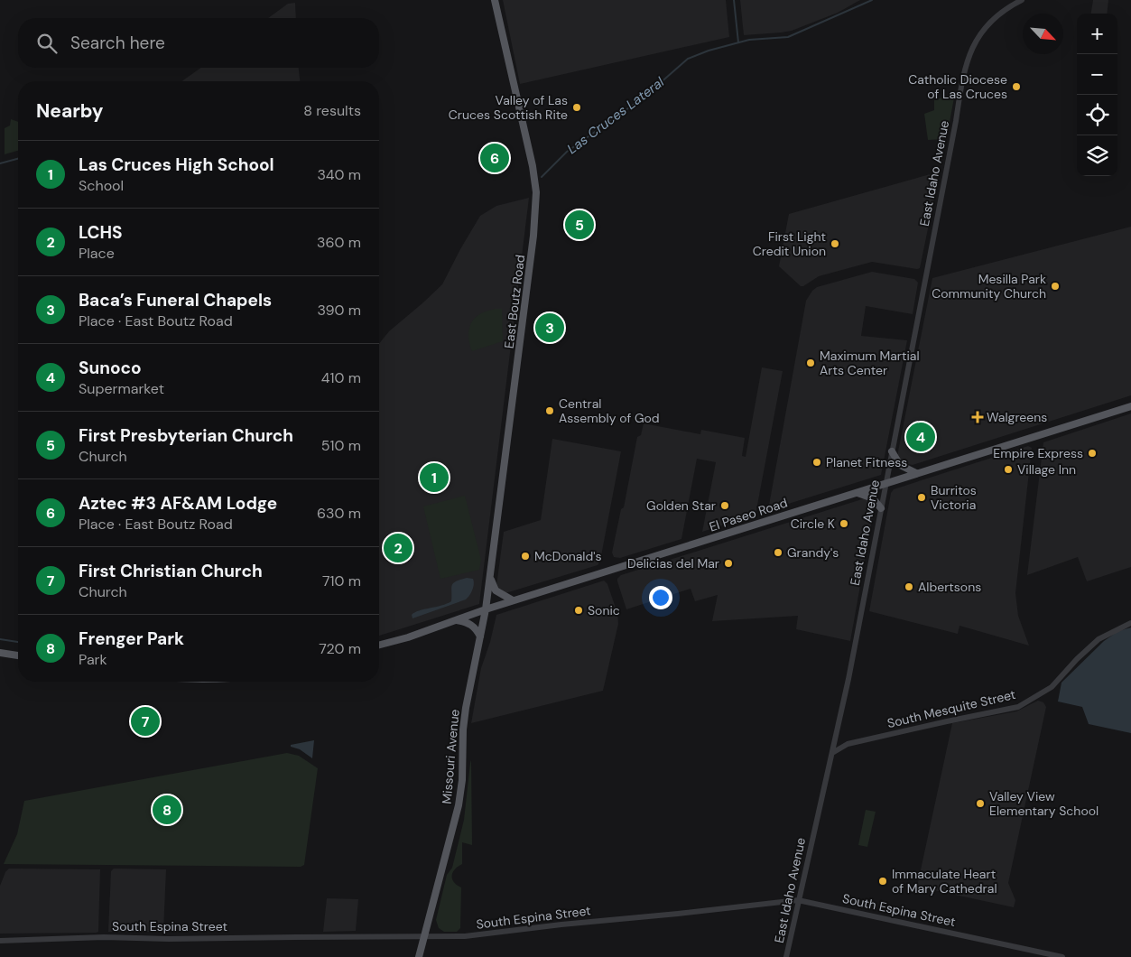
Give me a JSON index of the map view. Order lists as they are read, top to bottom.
{
  "streets": {
    "main road": ["East Boutz Road", "El Paseo Road", "Missouri Avenue"],
    "street": ["East Idaho Avenue", "South Mesquite Street", "South Espina Street"]
  },
  "crossings": [
    ["East Idaho Avenue", "El Paseo Road"],
    ["East Idaho Avenue", "South Mesquite Street"],
    ["East Idaho Avenue", "South Espina Street"],
    ["East Boutz Road", "El Paseo Road"],
    ["East Boutz Road", "Missouri Avenue"],
    ["El Paseo Road", "Missouri Avenue"],
    ["Missouri Avenue", "South Espina Street"]
  ],
  "water": ["Las Cruces Lateral"],
  "places": {
    "other": [
      "Catholic Diocese of Las Cruces",
      "Valley of Las Cruces Scottish Rite",
      "First Light Credit Union",
      "Mesilla Park Community Church",
      "Maximum Martial Arts Center",
      "Central Assembly of God",
      "Empire Express",
      "Planet Fitness",
      "Village Inn",
      "Burritos Victoria",
      "Golden Star",
      "Circle K",
      "Grandy's",
      "McDonald's",
      "Delicias del Mar",
      "Albertsons",
      "Sonic",
      "Valley View Elementary School",
      "Immaculate Heart of Mary Cathedral"
    ],
    "health": ["Walgreens"]
  },
  "north": "bottom right",
  "page": {
    "map_buttons": ["+", "−"],
    "search": "Search here",
    "heading": ["Nearby", "8 results"],
    "list": [
      {
        "mark": "1",
        "name": "Las Cruces High School",
        "note": "School",
        "value": "340 m"
      },
      {
        "mark": "2",
        "name": "LCHS",
        "note": "Place",
        "value": "360 m"
      },
      {
        "mark": "3",
        "name": "Baca’s Funeral Chapels",
        "note": "Place · East Boutz Road",
        "value": "390 m"
      },
      {
        "mark": "4",
        "name": "Sunoco",
        "note": "Supermarket",
        "value": "410 m"
      },
      {
        "mark": "5",
        "name": "First Presbyterian Church",
        "note": "Church",
        "value": "510 m"
      },
      {
        "mark": "6",
        "name": "Aztec #3 AF&AM Lodge",
        "note": "Place · East Boutz Road",
        "value": "630 m"
      },
      {
        "mark": "7",
        "name": "First Christian Church",
        "note": "Church",
        "value": "710 m"
      },
      {
        "mark": "8",
        "name": "Frenger Park",
        "note": "Park",
        "value": "720 m"
      }
    ],
    "pins": [
      "6",
      "5",
      "3",
      "4",
      "1",
      "2",
      "7",
      "8"
    ]
  }
}
